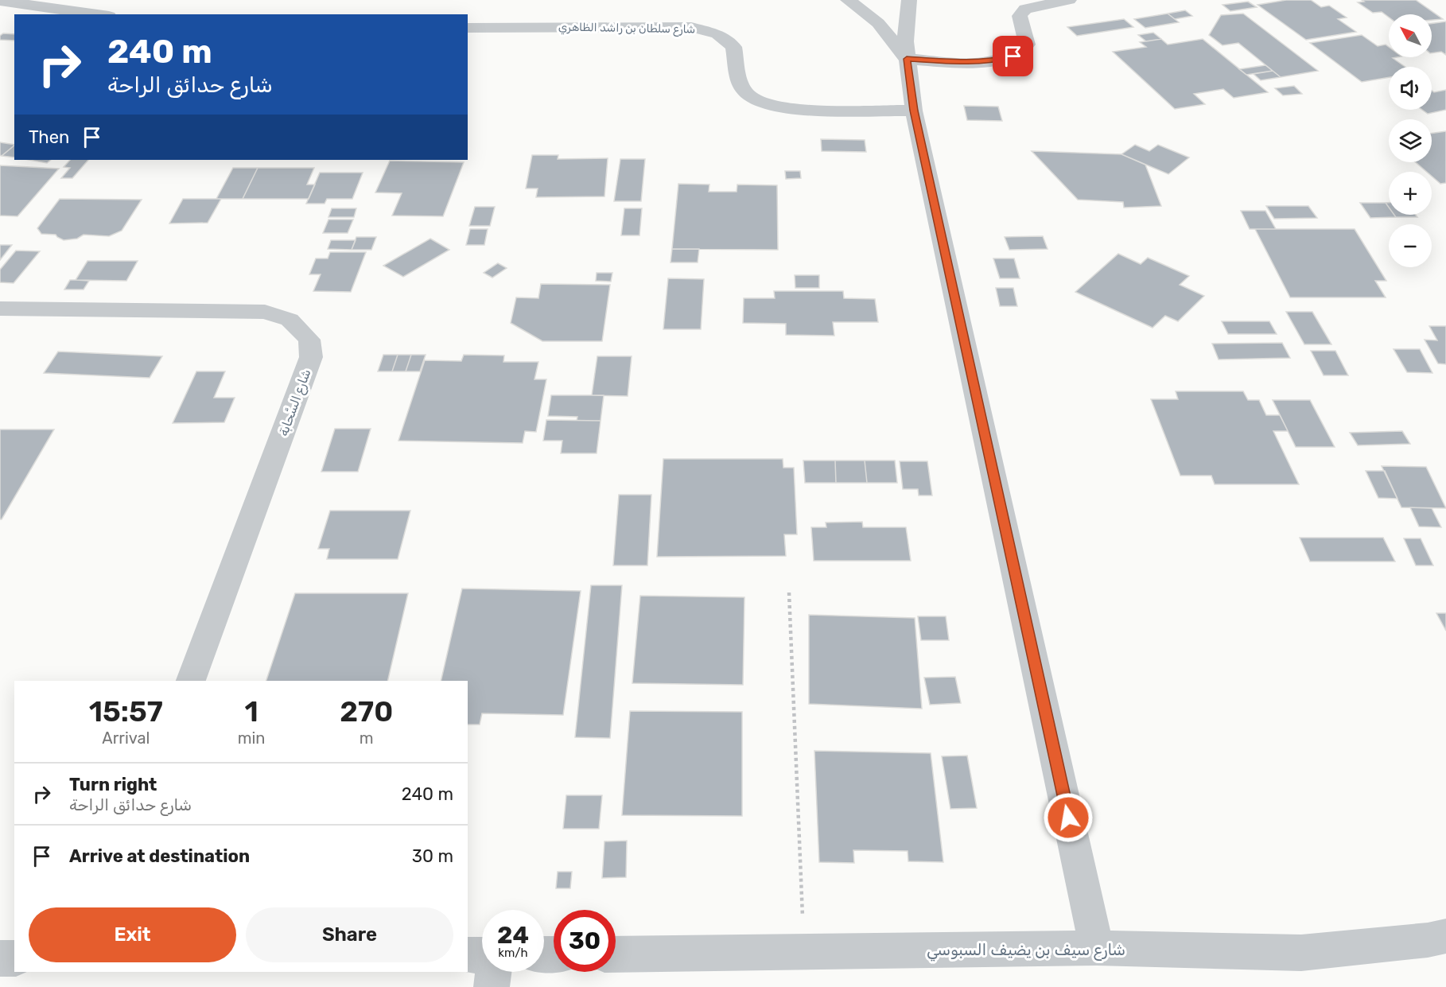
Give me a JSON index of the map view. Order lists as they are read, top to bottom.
{
  "streets": {
    "street": ["شارع سلطان بن راشد الظاهري", "شارع السَّحابة", "شارع سيف بن يضيف السبوسي"]
  },
  "north": "top left",
  "page": {
    "map_buttons": ["+", "−"],
    "turn": ["240 m", "شارع حدائق الراحة"],
    "then": "Then",
    "eta": [
      "15:57",
      "Arrival",
      "1",
      "min",
      "270",
      "m"
    ],
    "list": [
      {
        "name": "Turn right",
        "note": "شارع حدائق الراحة",
        "value": "240 m"
      },
      {
        "name": "Arrive at destination",
        "value": "30 m"
      }
    ],
    "buttons": ["Exit", "Share"],
    "speed": "24 km/h",
    "limit": "30"
  }
}
